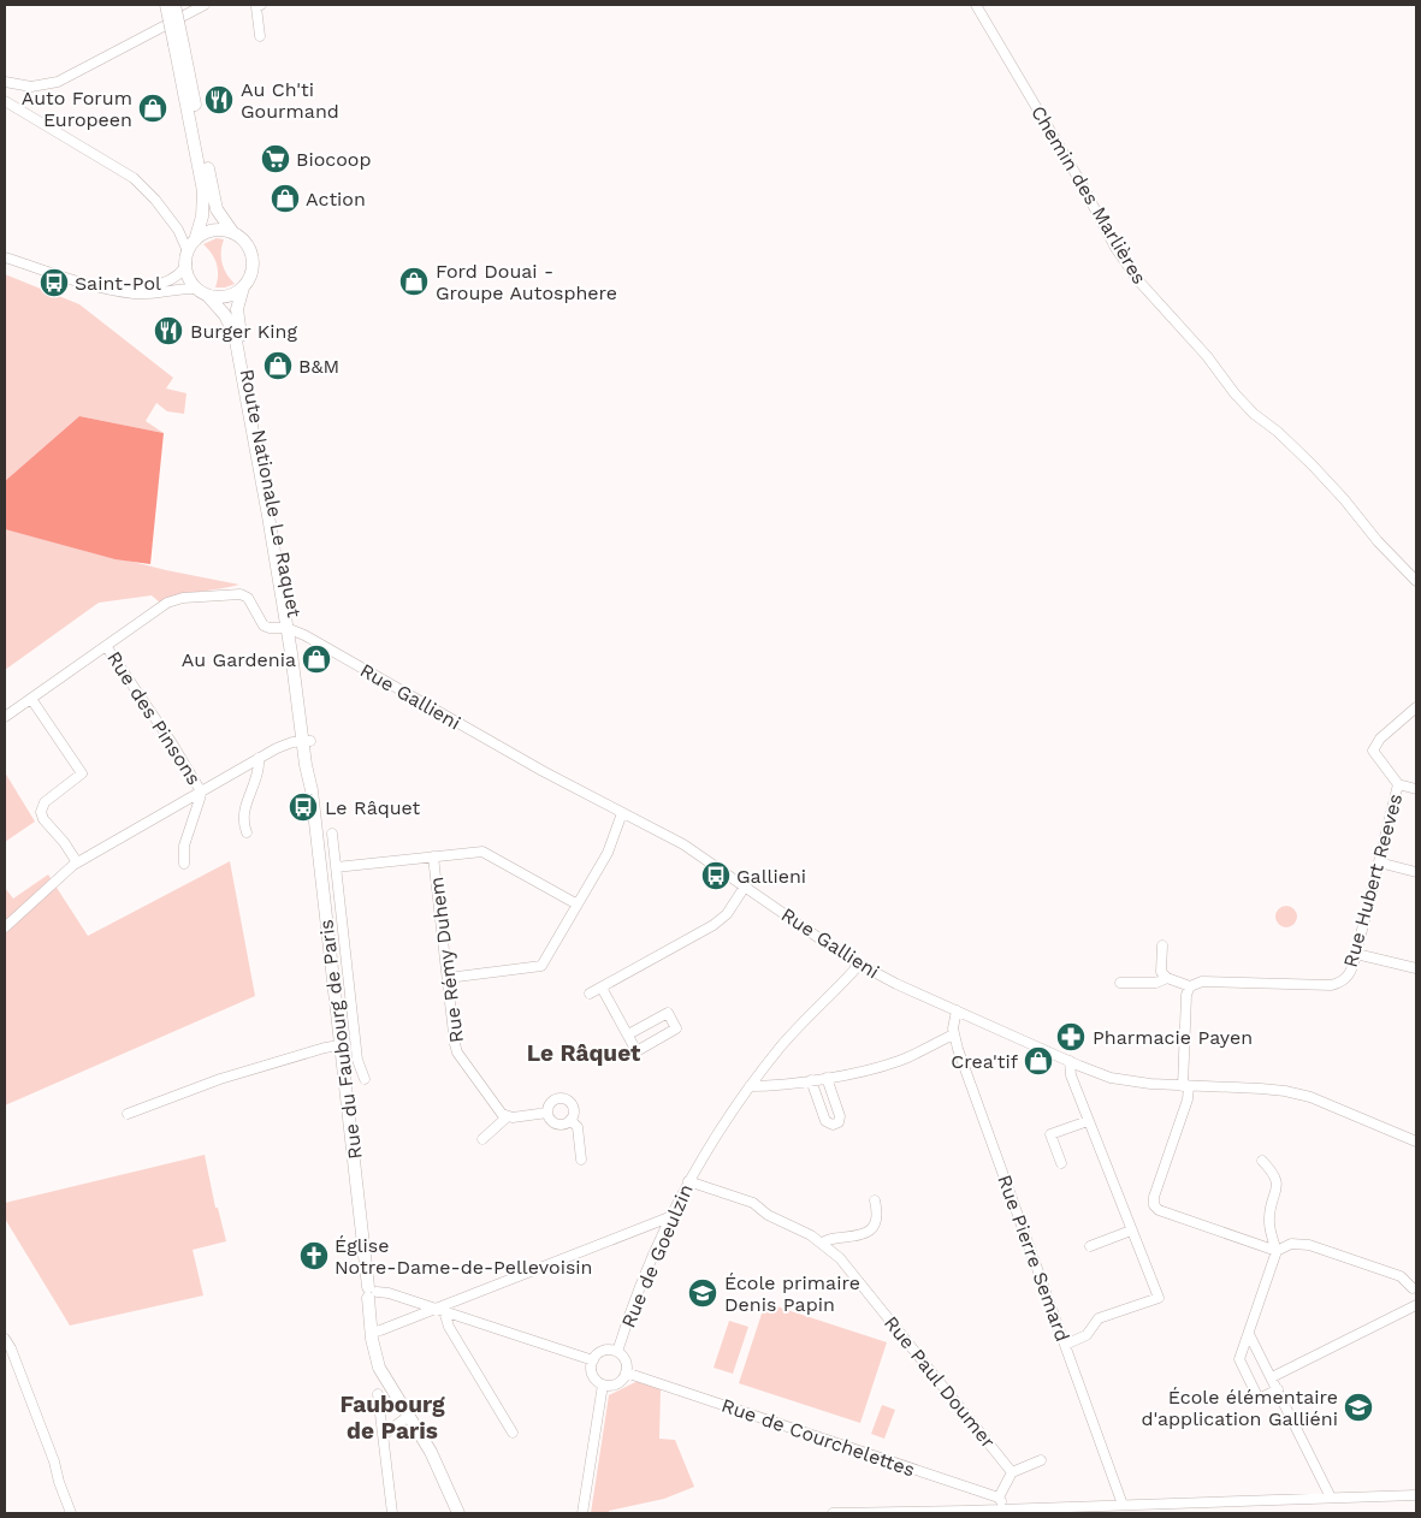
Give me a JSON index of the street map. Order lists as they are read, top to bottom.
{
  "streets": {
    "main road": ["Route Nationale Le Raquet", "Rue du Faubourg de Paris"],
    "street": [
      "Chemin des Marlières",
      "Rue Gallieni",
      "Rue des Pinsons",
      "Rue Hubert Reeves",
      "Rue Rémy Duhem",
      "Rue de Goeulzin",
      "Rue Pierre Semard",
      "Rue Paul Doumer",
      "Rue de Courchelettes"
    ]
  },
  "crossings": [
    ["Route Nationale Le Raquet", "Rue Gallieni"],
    ["Route Nationale Le Raquet", "Rue du Faubourg de Paris"],
    ["Rue Gallieni", "Rue des Pinsons"],
    ["Rue Gallieni", "Rue du Faubourg de Paris"],
    ["Rue Gallieni", "Rue de Goeulzin"],
    ["Rue Gallieni", "Rue Pierre Semard"],
    ["Rue de Goeulzin", "Rue Paul Doumer"],
    ["Rue de Goeulzin", "Rue de Courchelettes"]
  ],
  "districts": ["Le Râquet", "Faubourg de Paris"],
  "places": {
    "restaurant": ["Au Ch'ti Gourmand", "Burger King"],
    "shop": [
      "Auto Forum Europeen",
      "Action",
      "Ford Douai - Groupe Autosphere",
      "B&M",
      "Au Gardenia",
      "Crea'tif"
    ],
    "supermarket": ["Biocoop"],
    "bus stop": ["Saint-Pol", "Le Râquet", "Gallieni"],
    "pharmacy": ["Pharmacie Payen"],
    "church": ["Église Notre-Dame-de-Pellevoisin"],
    "school or university": ["École primaire Denis Papin", "École élémentaire d'application Galliéni"]
  }
}
